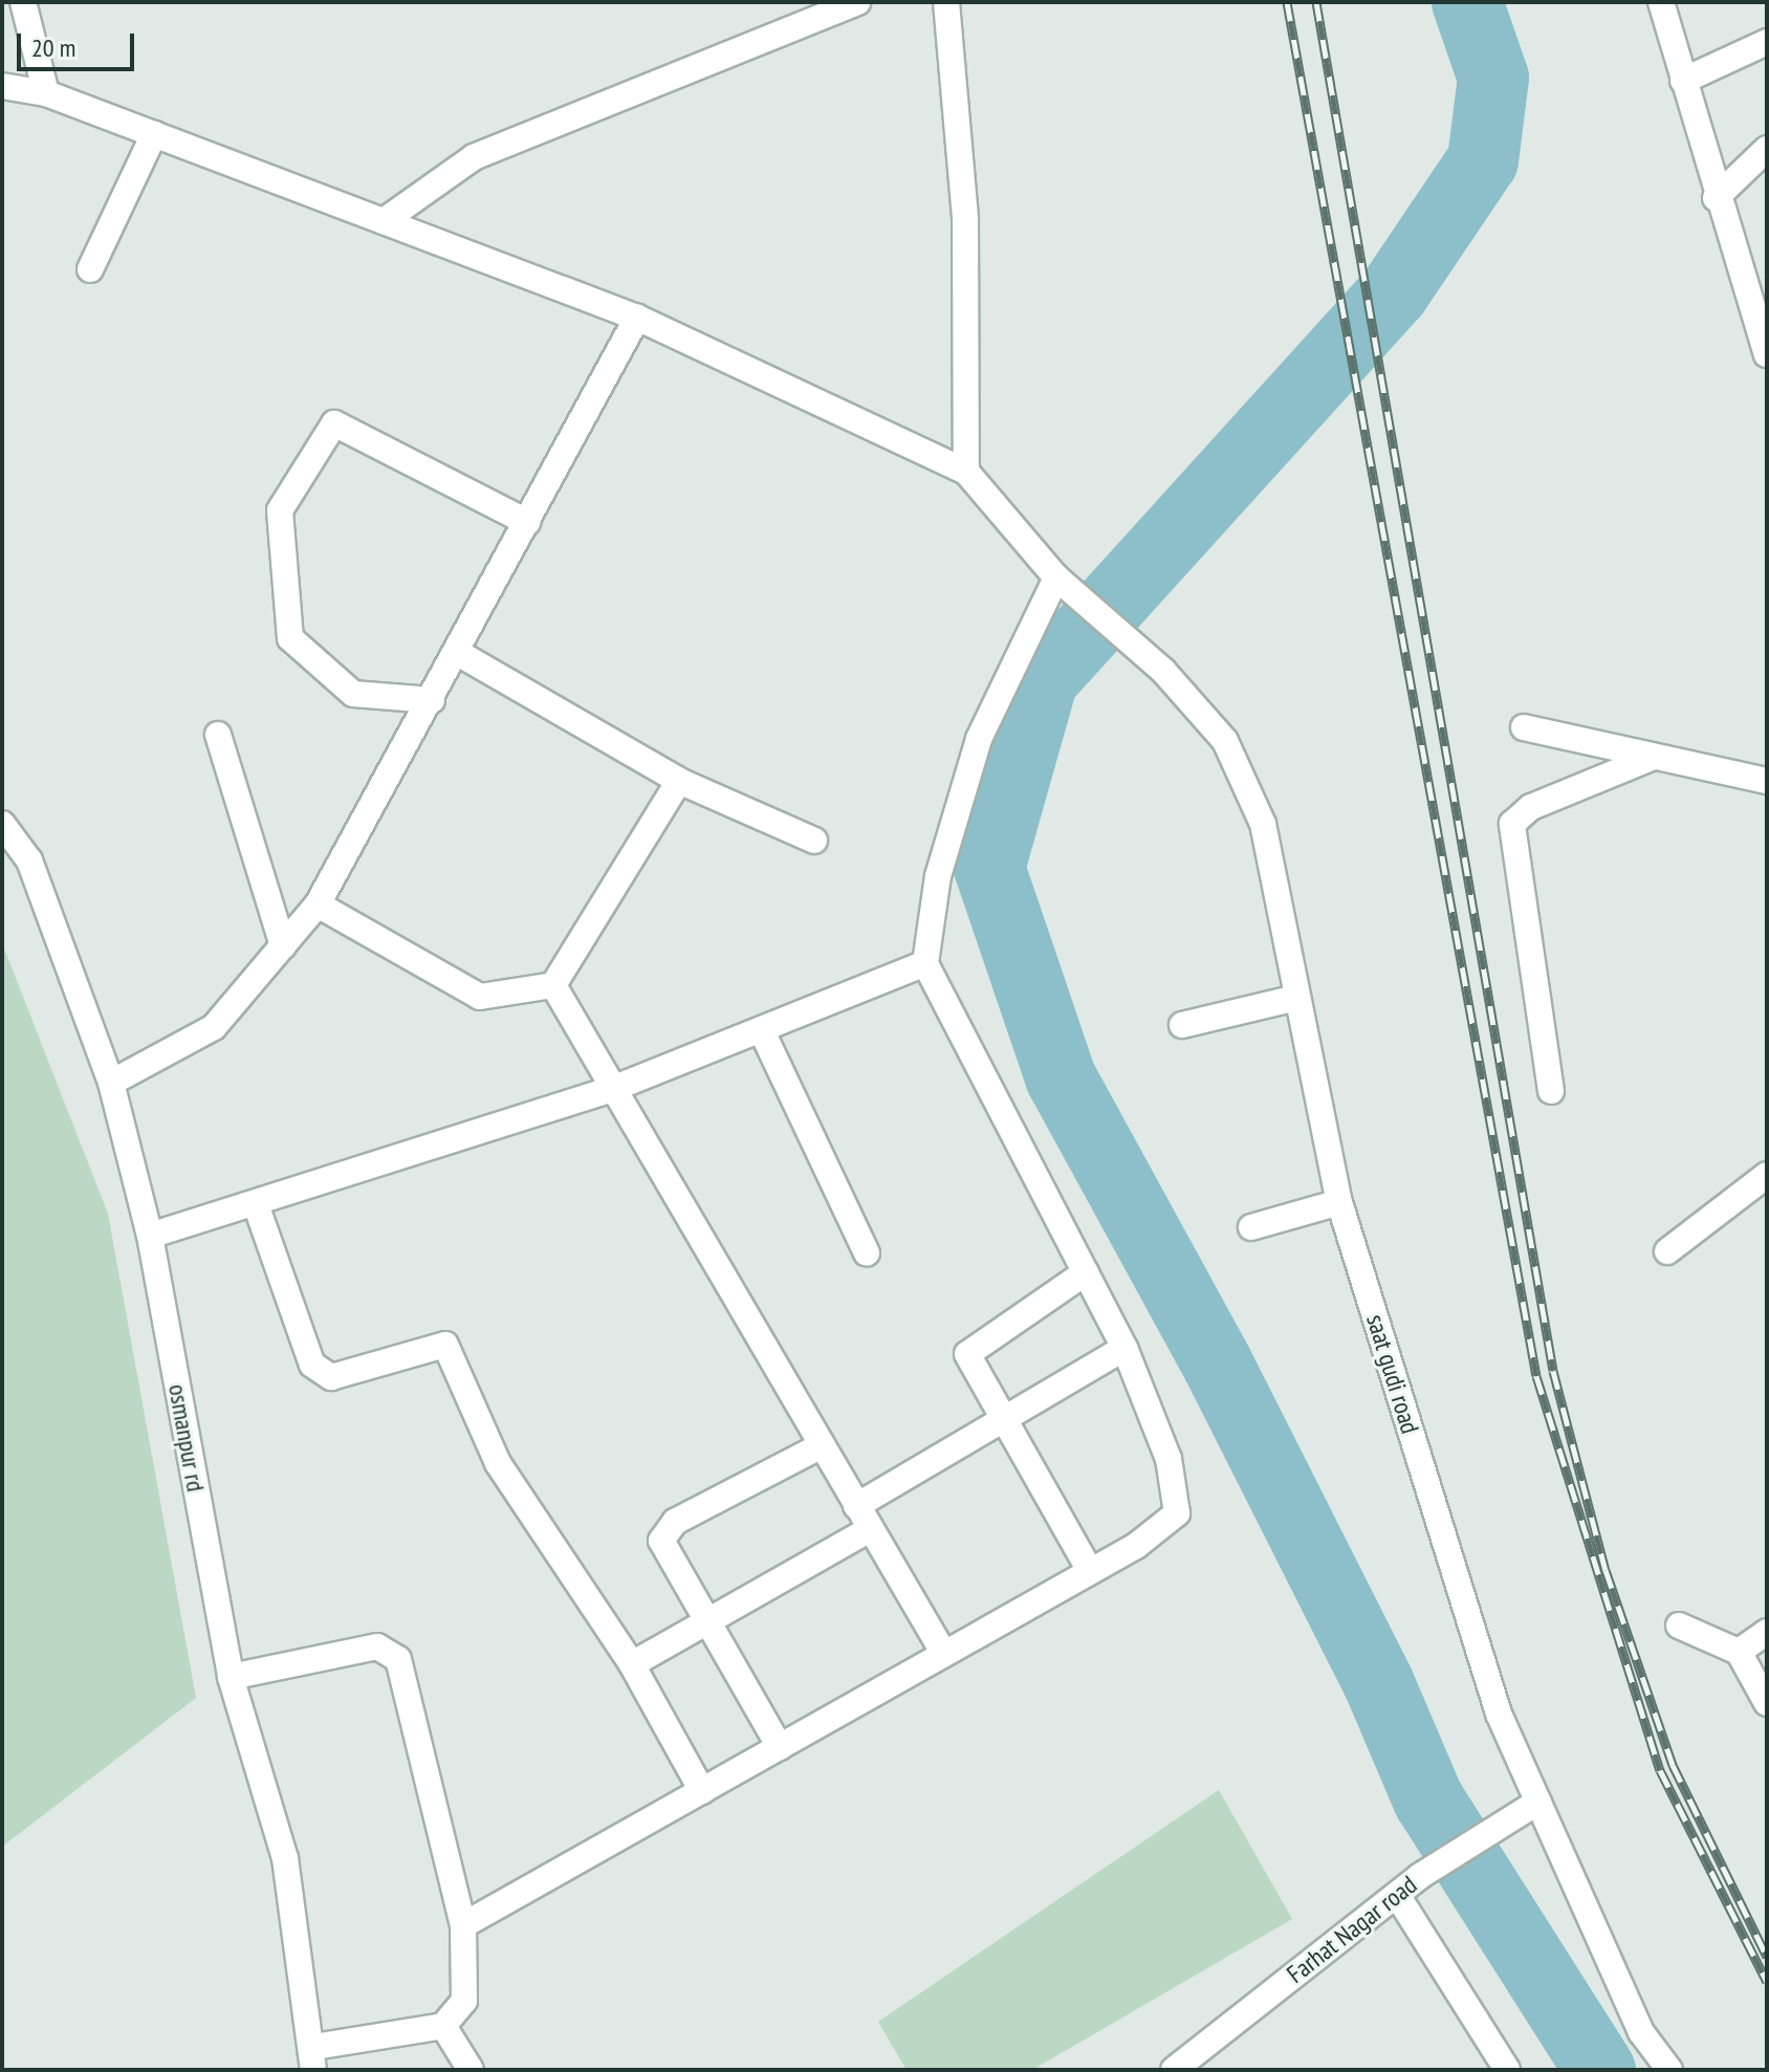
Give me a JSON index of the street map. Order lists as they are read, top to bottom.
{
  "streets": {
    "street": ["saat gudi road", "osmanpur rd", "Farhat Nagar road"]
  },
  "crossings": [
    ["saat gudi road", "Farhat Nagar road"]
  ],
  "scale_bar": "20 m"
}
